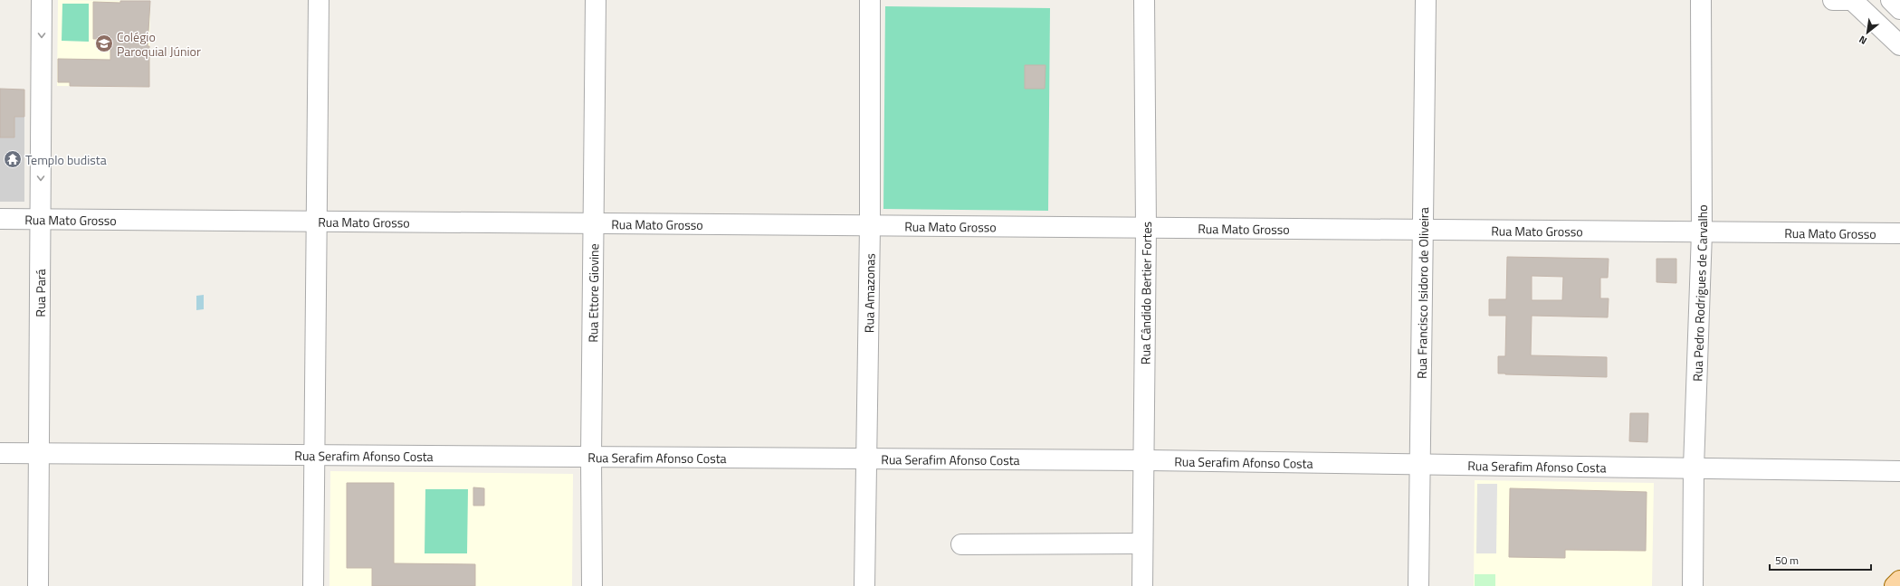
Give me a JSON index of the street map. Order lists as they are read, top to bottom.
{
  "streets": {
    "street": [
      "Rua Mato Grosso",
      "Rua Pará",
      "Rua Ettore Giovine",
      "Rua Amazonas",
      "Rua Cândido Bertier Fortes",
      "Rua Francisco Isidoro de Oliveira",
      "Rua Pedro Rodrigues de Carvalho",
      "Rua Serafim Afonso Costa"
    ]
  },
  "crossings": [
    ["Rua Mato Grosso", "Rua Pará"],
    ["Rua Mato Grosso", "Rua Ettore Giovine"],
    ["Rua Mato Grosso", "Rua Amazonas"],
    ["Rua Mato Grosso", "Rua Cândido Bertier Fortes"],
    ["Rua Mato Grosso", "Rua Francisco Isidoro de Oliveira"],
    ["Rua Mato Grosso", "Rua Pedro Rodrigues de Carvalho"],
    ["Rua Pará", "Rua Serafim Afonso Costa"],
    ["Rua Ettore Giovine", "Rua Serafim Afonso Costa"],
    ["Rua Amazonas", "Rua Serafim Afonso Costa"],
    ["Rua Cândido Bertier Fortes", "Rua Serafim Afonso Costa"],
    ["Rua Francisco Isidoro de Oliveira", "Rua Serafim Afonso Costa"],
    ["Rua Pedro Rodrigues de Carvalho", "Rua Serafim Afonso Costa"]
  ],
  "one_way": ["Rua Pará"],
  "places": {
    "school or university": ["Colégio Paroquial Júnior"],
    "temple": ["Templo budista"]
  },
  "scale_bar": "50 m",
  "north": "bottom left"
}
